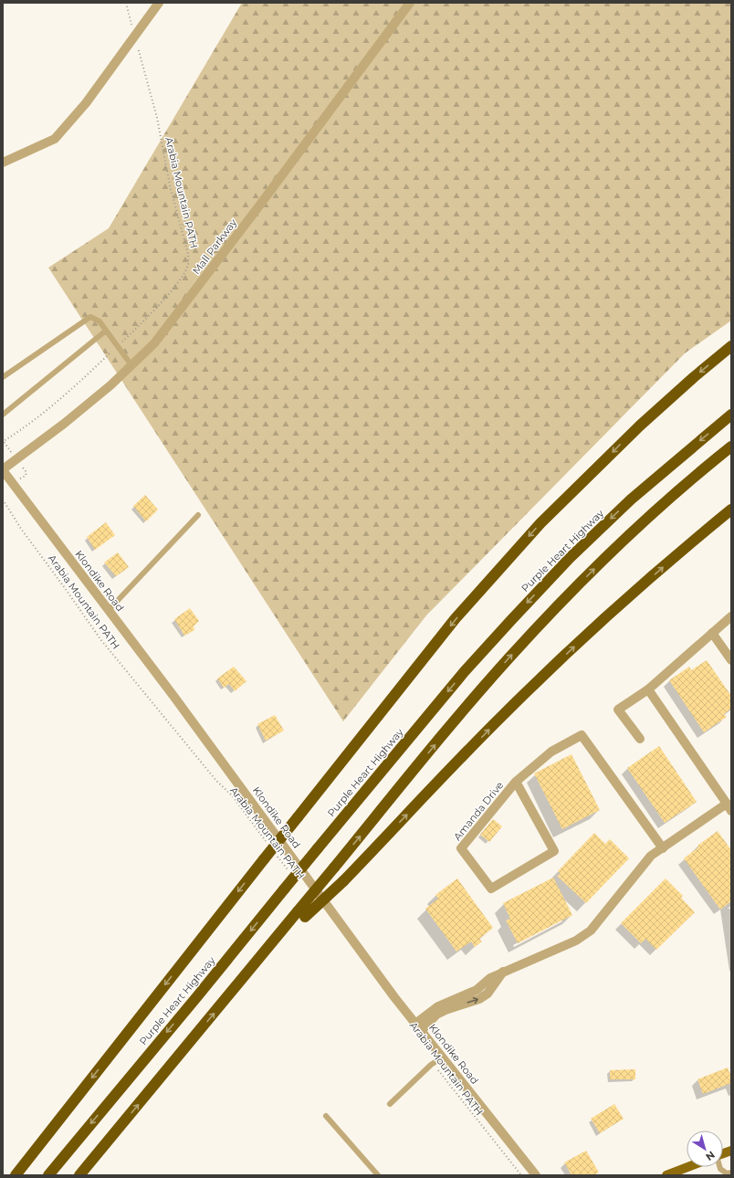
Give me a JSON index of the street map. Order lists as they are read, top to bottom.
{
  "streets": {
    "highway": ["Purple Heart Highway"],
    "street": ["Mall Parkway", "Klondike Road", "Amanda Drive"],
    "path": ["Arabia Mountain PATH"]
  },
  "crossings": [
    ["Mall Parkway", "Klondike Road"]
  ],
  "north": "bottom right"
}
